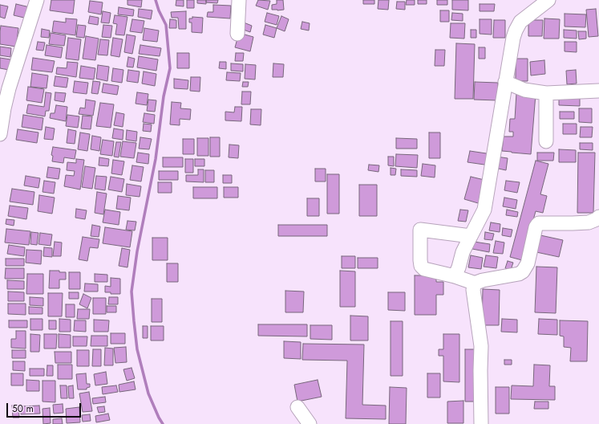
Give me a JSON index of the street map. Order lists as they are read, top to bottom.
{
  "scale_bar": "50 m"
}
